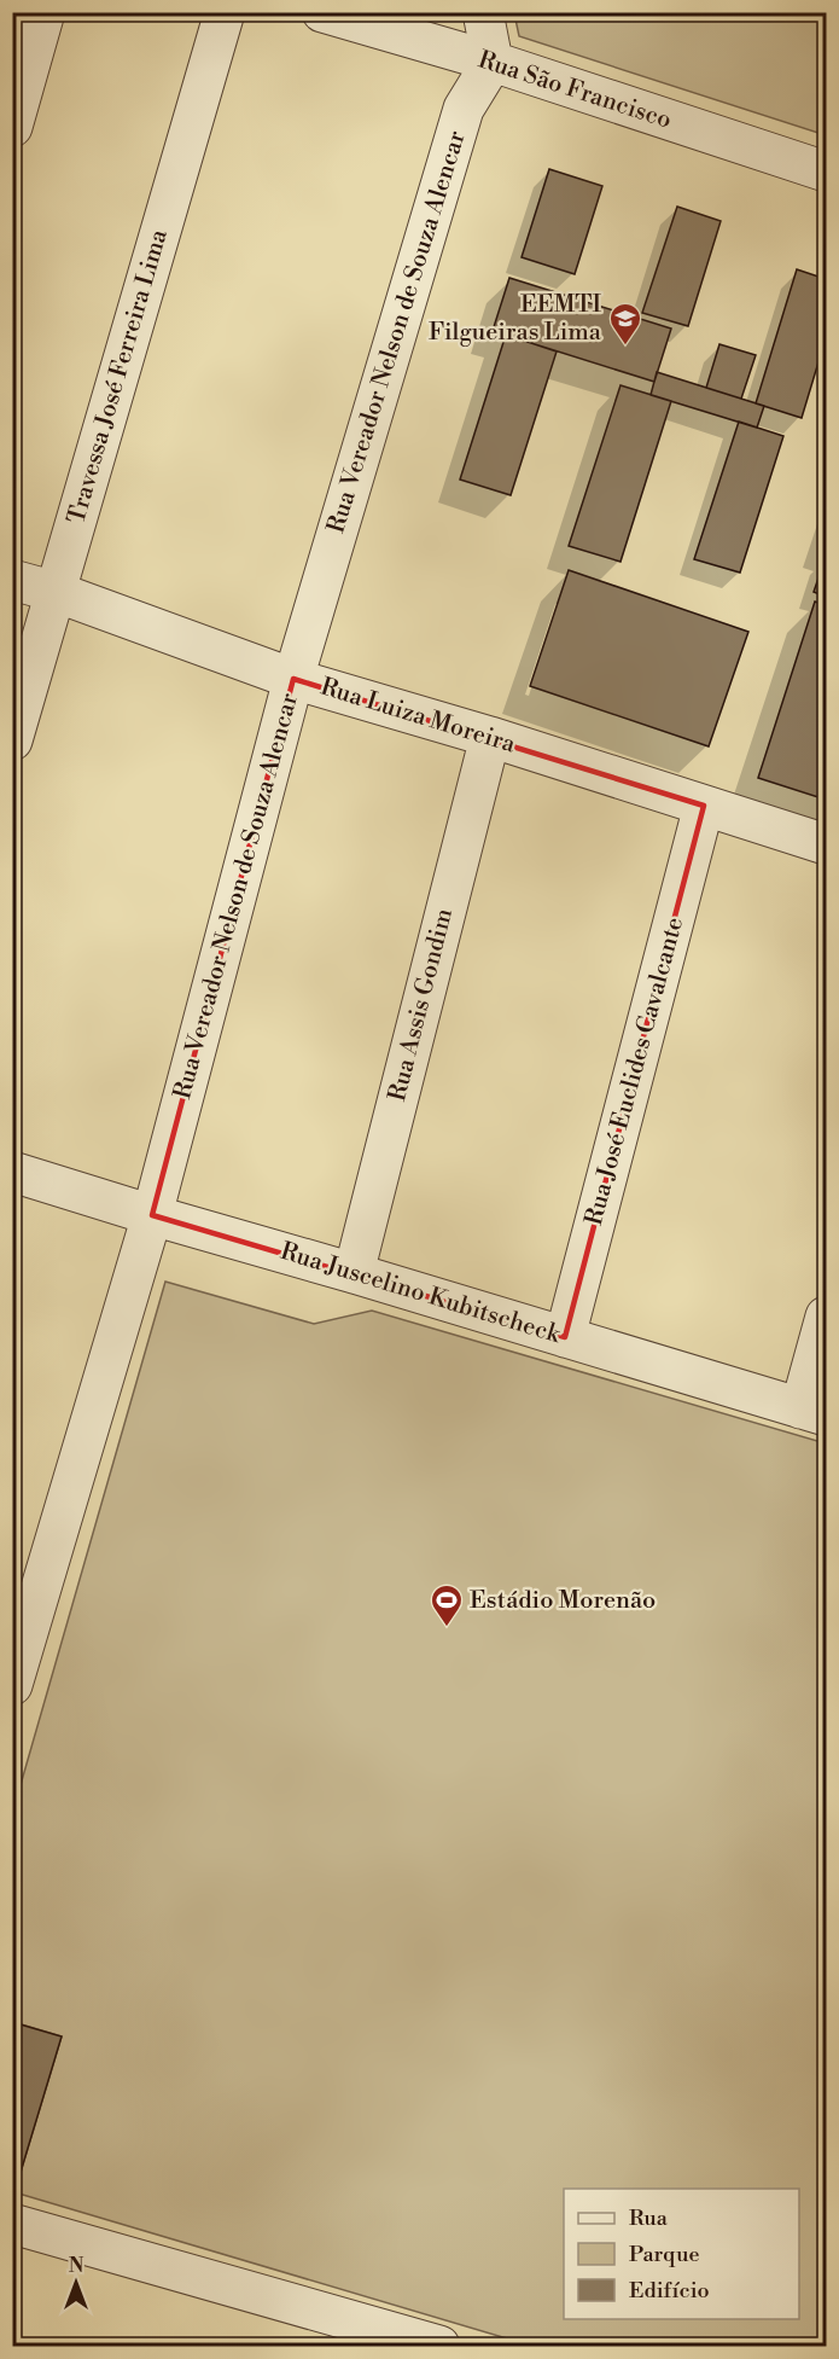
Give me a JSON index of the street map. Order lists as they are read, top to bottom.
{
  "streets": {
    "street": [
      "Rua São Francisco",
      "Rua Vereador Nelson de Souza Alencar",
      "Travessa José Ferreira Lima",
      "Rua Luiza Moreira",
      "Rua Assis Gondim",
      "Rua José Euclides Cavalcante",
      "Rua Juscelino Kubitscheck"
    ]
  },
  "crossings": [
    ["Rua São Francisco", "Rua Vereador Nelson de Souza Alencar"],
    ["Rua Vereador Nelson de Souza Alencar", "Rua Luiza Moreira"],
    ["Rua Vereador Nelson de Souza Alencar", "Rua Juscelino Kubitscheck"],
    ["Travessa José Ferreira Lima", "Rua Luiza Moreira"],
    ["Rua Luiza Moreira", "Rua Assis Gondim"],
    ["Rua Luiza Moreira", "Rua José Euclides Cavalcante"],
    ["Rua Assis Gondim", "Rua Juscelino Kubitscheck"],
    ["Rua José Euclides Cavalcante", "Rua Juscelino Kubitscheck"]
  ],
  "places": {
    "school or university": ["EEMTI Filgueiras Lima"],
    "sports": ["Estádio Morenão"]
  },
  "legend": ["Rua", "Parque", "Edifício"],
  "north": "top"
}
